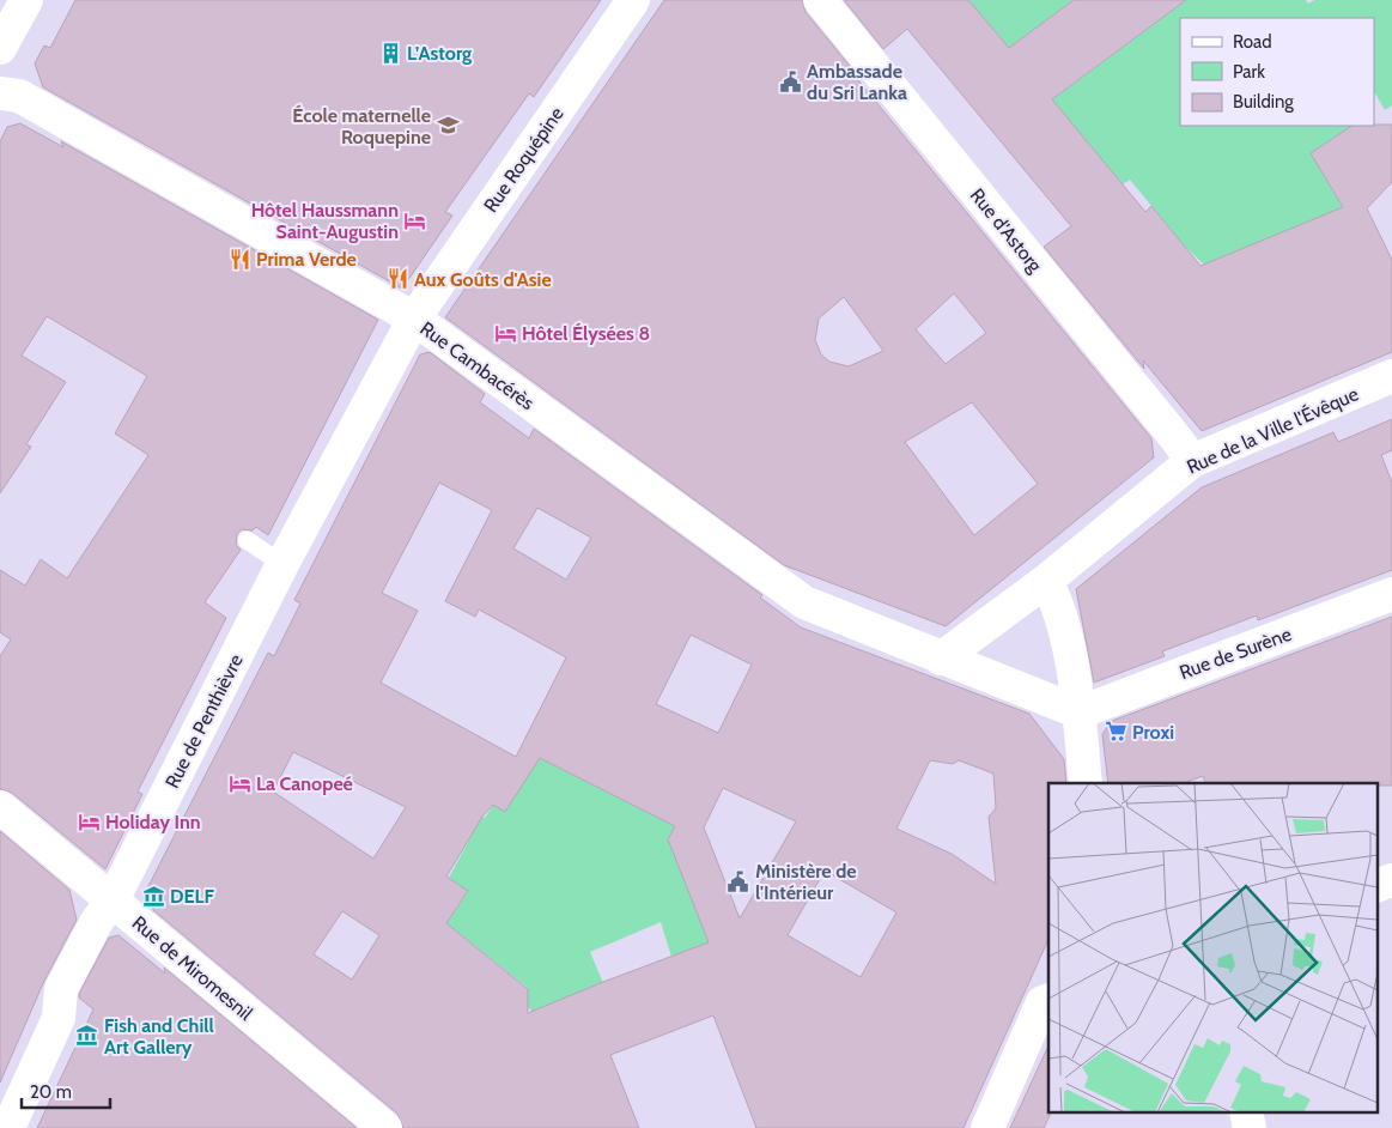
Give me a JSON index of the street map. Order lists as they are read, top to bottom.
{
  "streets": {
    "street": [
      "Rue Roquépine",
      "Rue d'Astorg",
      "Rue Cambacérès",
      "Rue de la Ville l'Évêque",
      "Rue de Surène",
      "Rue de Penthièvre",
      "Rue de Miromesnil"
    ]
  },
  "crossings": [
    ["Rue Roquépine", "Rue Cambacérès"],
    ["Rue Roquépine", "Rue de Penthièvre"],
    ["Rue d'Astorg", "Rue de la Ville l'Évêque"],
    ["Rue Cambacérès", "Rue de la Ville l'Évêque"],
    ["Rue Cambacérès", "Rue de Surène"],
    ["Rue Cambacérès", "Rue de Penthièvre"],
    ["Rue de Penthièvre", "Rue de Miromesnil"]
  ],
  "places": {
    "building": ["L’Astorg"],
    "public building": ["Ambassade du Sri Lanka", "Ministère de l'Intérieur"],
    "school or university": ["École maternelle Roquepine"],
    "hotel": [
      "Hôtel Haussmann Saint-Augustin",
      "Hôtel Élysées 8",
      "La Canopeé",
      "Holiday Inn"
    ],
    "restaurant": ["Prima Verde", "Aux Goûts d'Asie"],
    "supermarket": ["Proxi"],
    "museum": ["DELF", "Fish and Chill Art Gallery"]
  },
  "legend": ["Road", "Park", "Building"],
  "scale_bar": "20 m"
}
